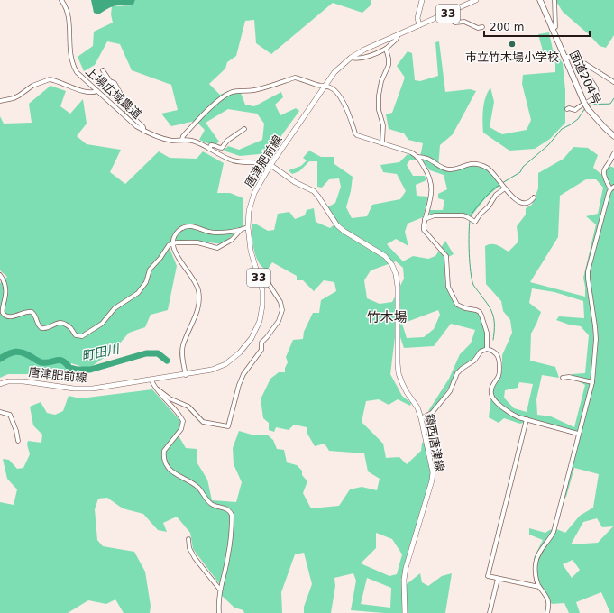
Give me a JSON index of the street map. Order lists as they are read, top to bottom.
{
  "streets": {
    "highway": ["国道204号"],
    "main road": ["33", "唐津肥前線", "鎮西唐津線"],
    "street": ["上場広域農道"]
  },
  "crossings": [
    ["上場広域農道", "唐津肥前線"],
    ["上場広域農道", "鎮西唐津線"],
    ["唐津肥前線", "鎮西唐津線"]
  ],
  "districts": ["竹木場"],
  "water": ["町田川"],
  "places": ["市立竹木場小学校"],
  "scale_bar": "200 m"
}
